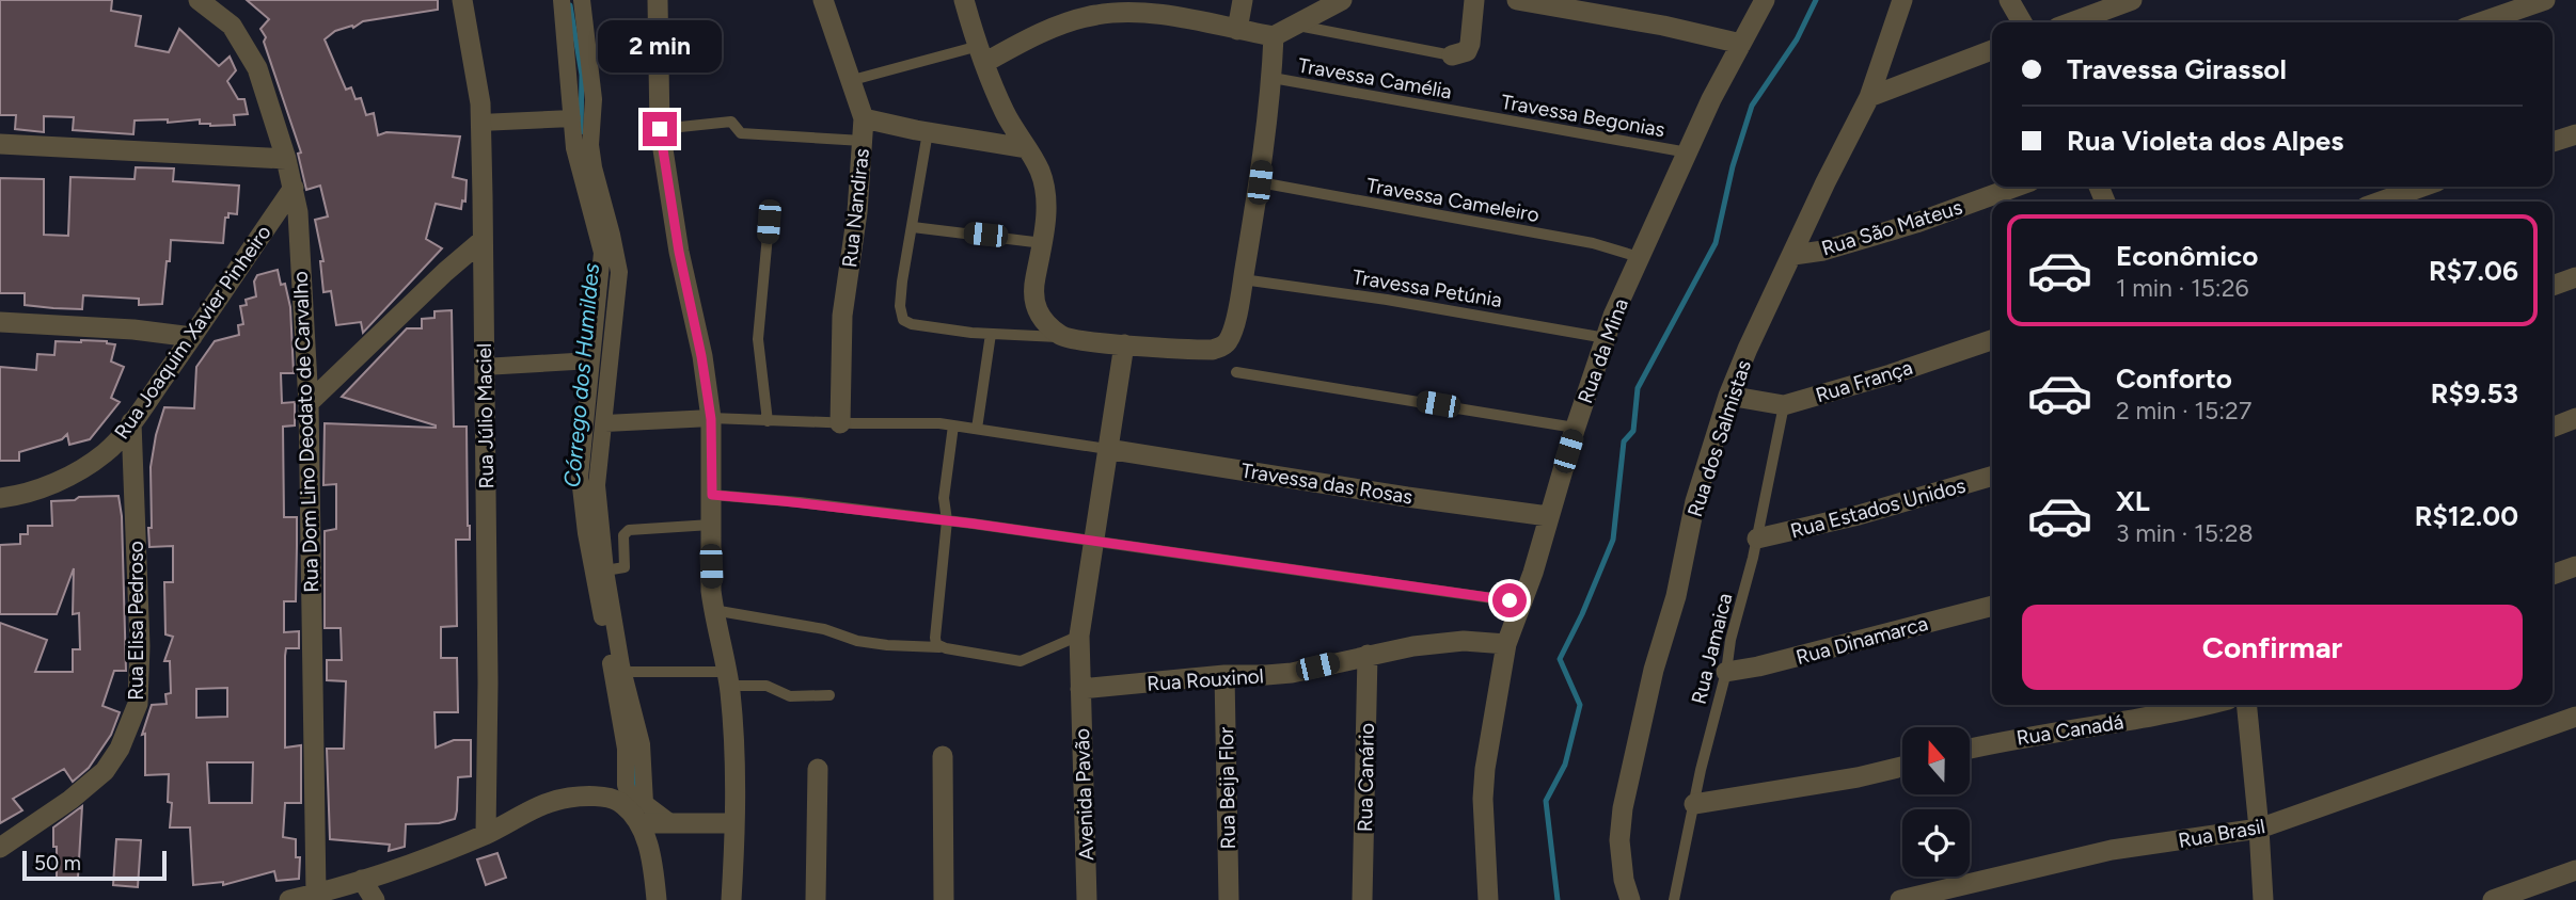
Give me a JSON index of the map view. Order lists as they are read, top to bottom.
{
  "streets": {
    "street": [
      "Rua Nandiras",
      "Rua São Mateus",
      "Rua Joaquim Xavier Pinheiro",
      "Rua da Mina",
      "Rua França",
      "Rua Júlio Maciel",
      "Rua Dom Lino Deodato de Carvalho",
      "Rua dos Salmistas",
      "Travessa das Rosas",
      "Rua Estados Unidos",
      "Rua Elisa Pedroso",
      "Rua Dinamarca",
      "Rua Rouxinol",
      "Rua Canadá",
      "Rua Canário",
      "Rua Beija Flor",
      "Avenida Pavão",
      "Rua Brasil"
    ],
    "lane": [
      "Travessa Camélia",
      "Travessa Begonias",
      "Travessa Cameleiro",
      "Travessa Petúnia",
      "Rua Jamaica"
    ]
  },
  "crossings": [
    ["Travessa Camélia", "Travessa Begonias"],
    ["Travessa Begonias", "Rua da Mina"],
    ["Travessa Cameleiro", "Rua da Mina"],
    ["Rua São Mateus", "Rua dos Salmistas"],
    ["Travessa Petúnia", "Rua da Mina"],
    ["Rua Joaquim Xavier Pinheiro", "Rua Dom Lino Deodato de Carvalho"],
    ["Rua Joaquim Xavier Pinheiro", "Rua Elisa Pedroso"],
    ["Rua da Mina", "Travessa das Rosas"],
    ["Rua da Mina", "Rua Rouxinol"],
    ["Rua França", "Rua dos Salmistas"],
    ["Rua França", "Rua Jamaica"],
    ["Travessa das Rosas", "Avenida Pavão"],
    ["Rua Estados Unidos", "Rua Jamaica"],
    ["Rua Dinamarca", "Rua Jamaica"],
    ["Rua Rouxinol", "Rua Canário"],
    ["Rua Rouxinol", "Rua Beija Flor"],
    ["Rua Rouxinol", "Avenida Pavão"]
  ],
  "water": ["Córrego dos Humildes"],
  "scale_bar": "50 m",
  "north": "top",
  "page": {
    "bubble": "2 min",
    "banner": ["Travessa Girassol", "Rua Violeta dos Alpes"],
    "list": [
      {
        "name": "Econômico",
        "note": "1 min · 15:26",
        "value": "R$7.06"
      },
      {
        "name": "Conforto",
        "note": "2 min · 15:27",
        "value": "R$9.53"
      },
      {
        "name": "XL",
        "note": "3 min · 15:28",
        "value": "R$12.00"
      }
    ],
    "buttons": "Confirmar",
    "scale": "50 m"
  }
}
